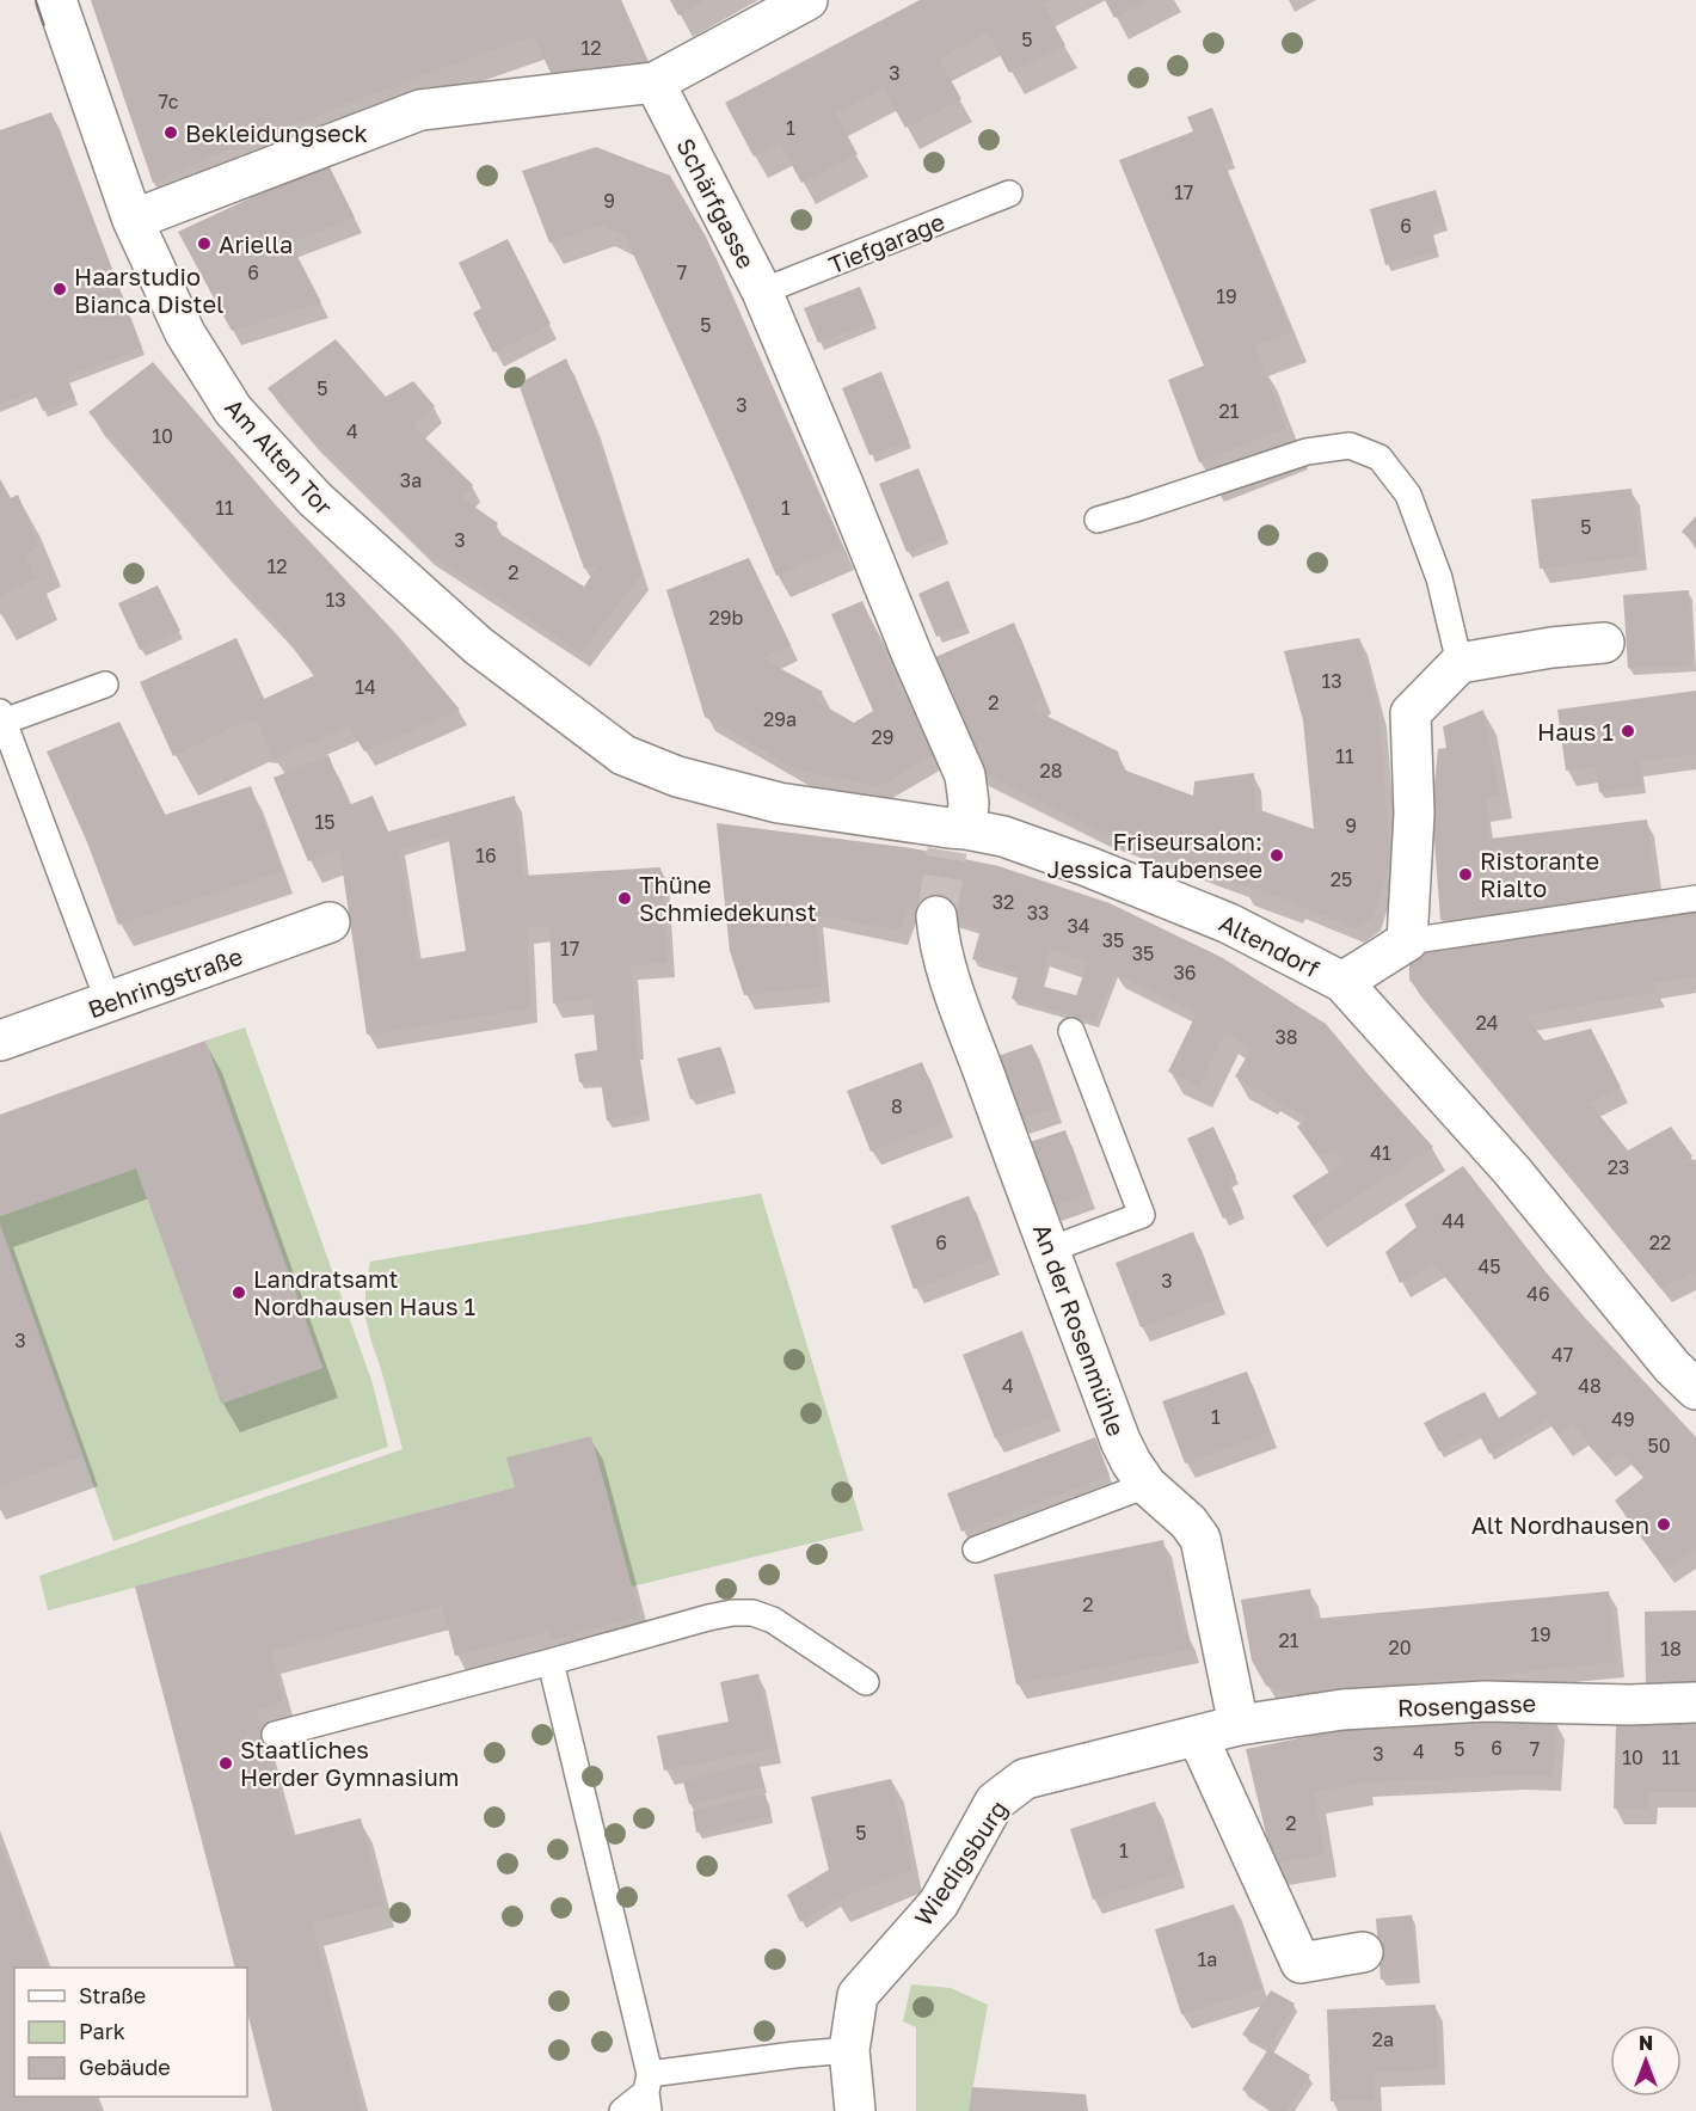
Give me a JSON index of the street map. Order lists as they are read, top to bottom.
{
  "streets": {
    "street": [
      "Schärfgasse",
      "Am Alten Tor",
      "Altendorf",
      "Behringstraße",
      "An der Rosenmühle",
      "Rosengasse",
      "Wiedigsburg"
    ],
    "lane": ["Tiefgarage"]
  },
  "crossings": [
    ["Schärfgasse", "Tiefgarage"],
    ["Schärfgasse", "Altendorf"],
    ["Am Alten Tor", "Altendorf"],
    ["An der Rosenmühle", "Rosengasse"],
    ["An der Rosenmühle", "Wiedigsburg"],
    ["Rosengasse", "Wiedigsburg"]
  ],
  "places": [
    "Bekleidungseck",
    "Ariella",
    "Haarstudio Bianca Distel",
    "Haus 1",
    "Friseursalon: Jessica Taubensee",
    "Ristorante Rialto",
    "Thüne Schmiedekunst",
    "Landratsamt Nordhausen Haus 1",
    "Alt Nordhausen",
    "Staatliches Herder Gymnasium"
  ],
  "house_numbers": [
    "5",
    "12",
    "3",
    "7c",
    "1",
    "17",
    "9",
    "6",
    "6",
    "7",
    "19",
    "5",
    "5",
    "3",
    "21",
    "4",
    "10",
    "3a",
    "11",
    "1",
    "5",
    "3",
    "12",
    "2",
    "13",
    "29b",
    "13",
    "14",
    "2",
    "29a",
    "29",
    "11",
    "28",
    "15",
    "9",
    "16",
    "25",
    "32",
    "33",
    "34",
    "35",
    "17",
    "35",
    "36",
    "24",
    "38",
    "8",
    "41",
    "23",
    "44",
    "6",
    "22",
    "45",
    "3",
    "46",
    "3",
    "47",
    "4",
    "48",
    "1",
    "49",
    "50",
    "2",
    "19",
    "21",
    "20",
    "18",
    "6",
    "5",
    "7",
    "4",
    "3",
    "10",
    "11",
    "2",
    "5",
    "1",
    "1a",
    "2a"
  ],
  "legend": ["Straße", "Park", "Gebäude"],
  "north": "top"
}
